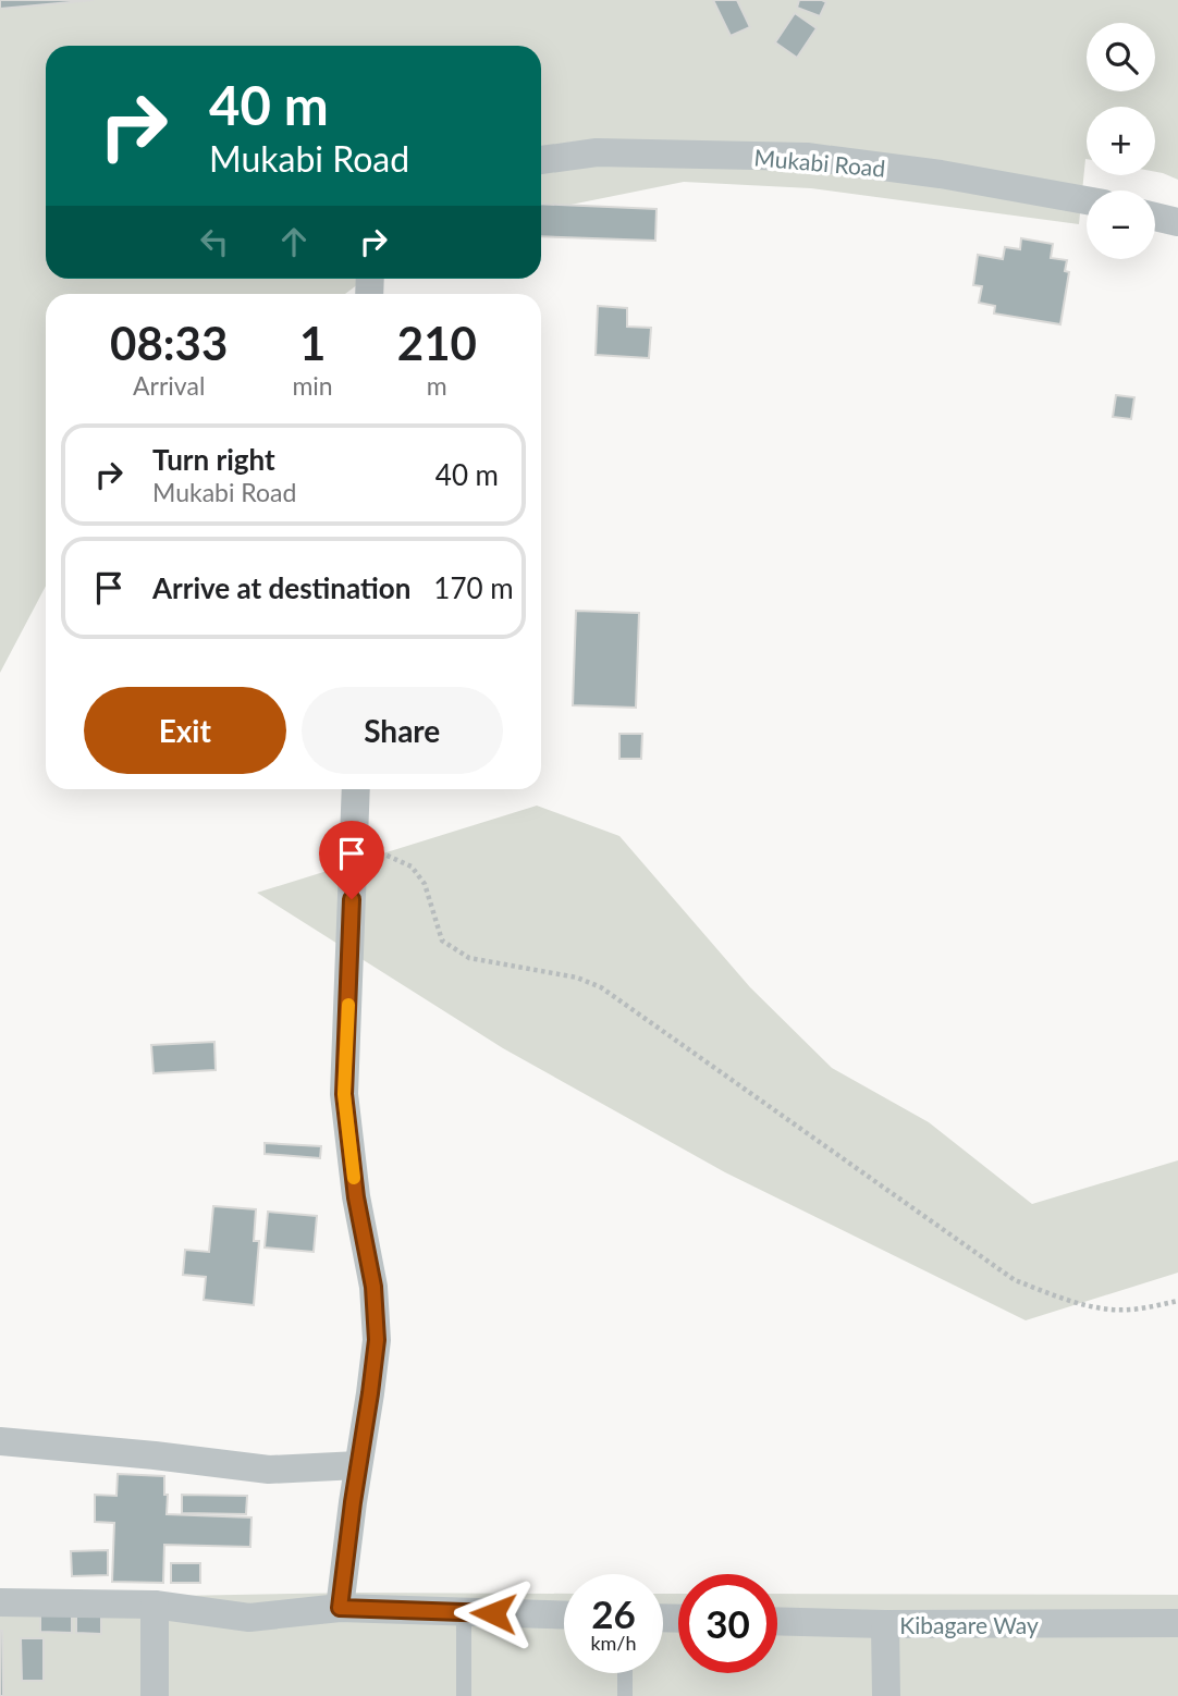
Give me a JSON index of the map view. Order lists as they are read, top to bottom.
{
  "streets": {
    "street": ["Mukabi Road", "Kibagare Way"]
  },
  "page": {
    "map_buttons": ["+", "−"],
    "turn": ["40 m", "Mukabi Road"],
    "eta": [
      "08:33",
      "Arrival",
      "1",
      "min",
      "210",
      "m"
    ],
    "list": [
      {
        "name": "Turn right",
        "note": "Mukabi Road",
        "value": "40 m"
      },
      {
        "name": "Arrive at destination",
        "value": "170 m"
      }
    ],
    "buttons": ["Exit", "Share"],
    "speed": "26 km/h",
    "limit": "30"
  }
}
